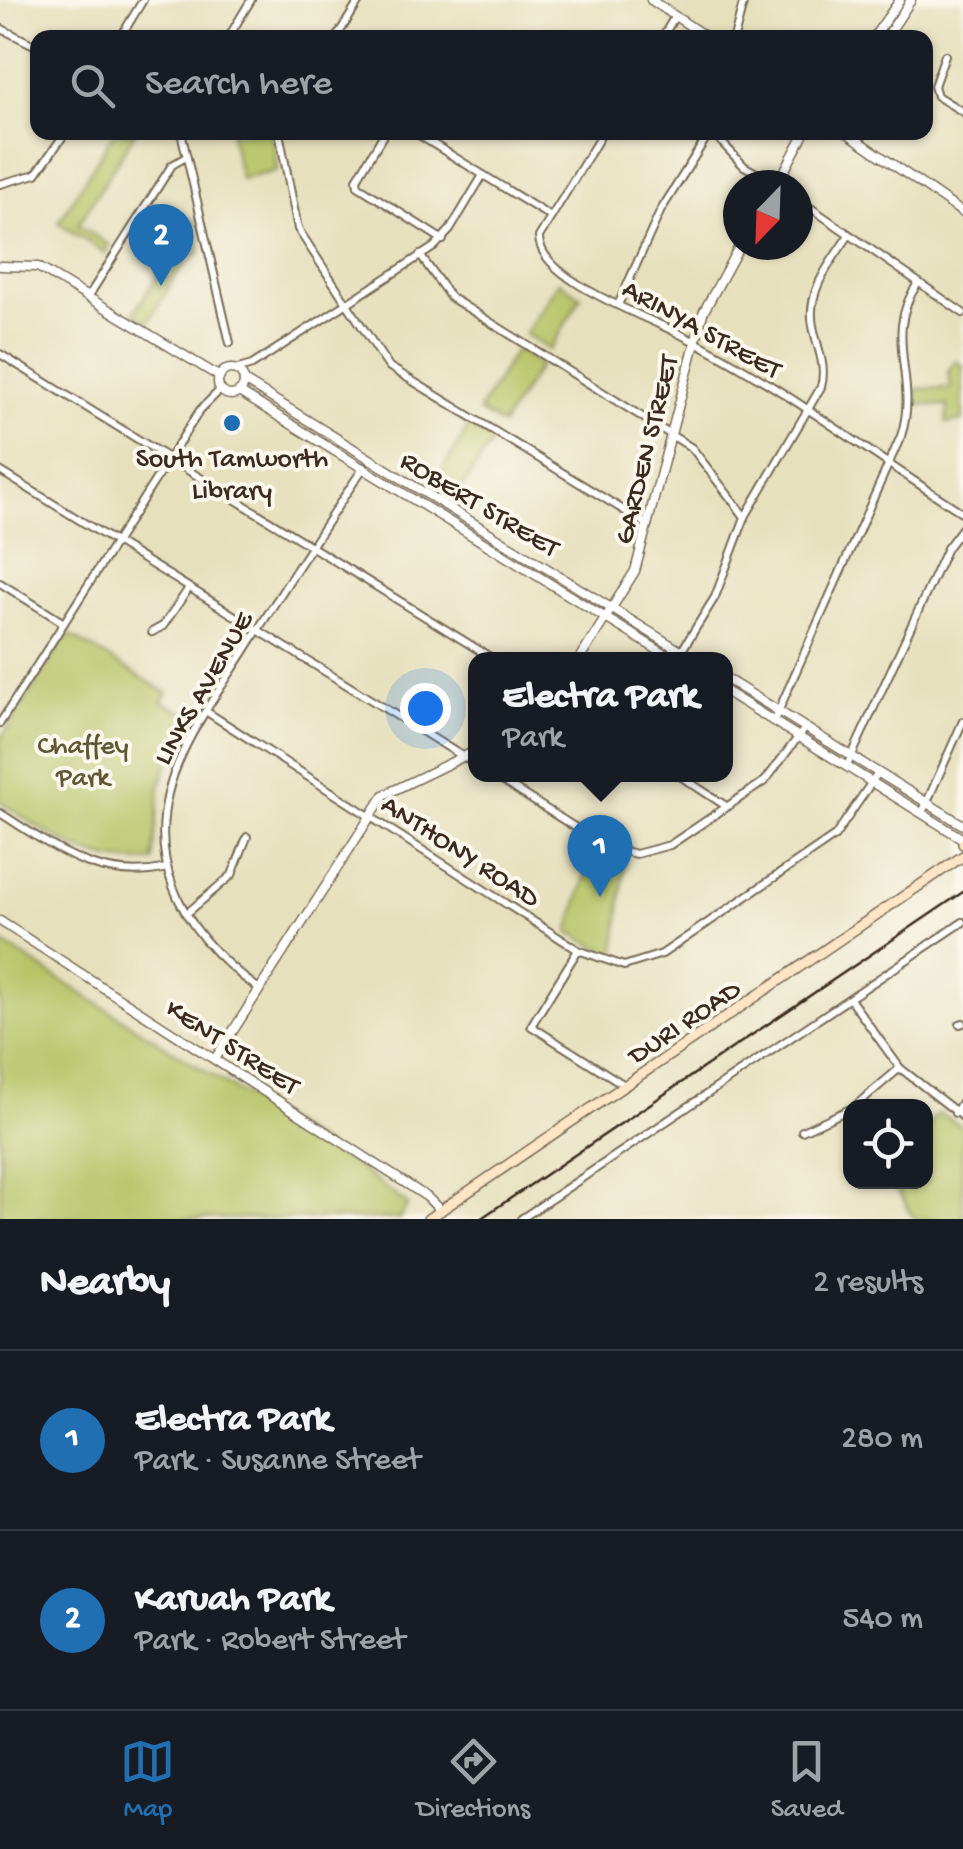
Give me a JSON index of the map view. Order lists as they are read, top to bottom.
{
  "streets": {
    "main road": ["DURI ROAD"],
    "street": [
      "ARINYA STREET",
      "GARDEN STREET",
      "ROBERT STREET",
      "LINKS AVENUE",
      "ANTHONY ROAD",
      "KENT STREET"
    ]
  },
  "crossings": [
    ["ARINYA STREET", "GARDEN STREET"],
    ["GARDEN STREET", "ROBERT STREET"],
    ["ROBERT STREET", "LINKS AVENUE"],
    ["LINKS AVENUE", "ANTHONY ROAD"],
    ["DURI ROAD", "KENT STREET"]
  ],
  "parks": ["Chaffey Park"],
  "places": ["South Tamworth Library"],
  "north": "bottom left",
  "page": {
    "search": "Search here",
    "pins": ["2", "1"],
    "popup": ["Electra Park", "Park"],
    "heading": ["Nearby", "2 results"],
    "list": [
      {
        "mark": "1",
        "name": "Electra Park",
        "note": "Park · Susanne Street",
        "value": "280 m"
      },
      {
        "mark": "2",
        "name": "Karuah Park",
        "note": "Park · Robert Street",
        "value": "540 m"
      }
    ],
    "nav": ["Map", "Directions", "Saved"]
  }
}
